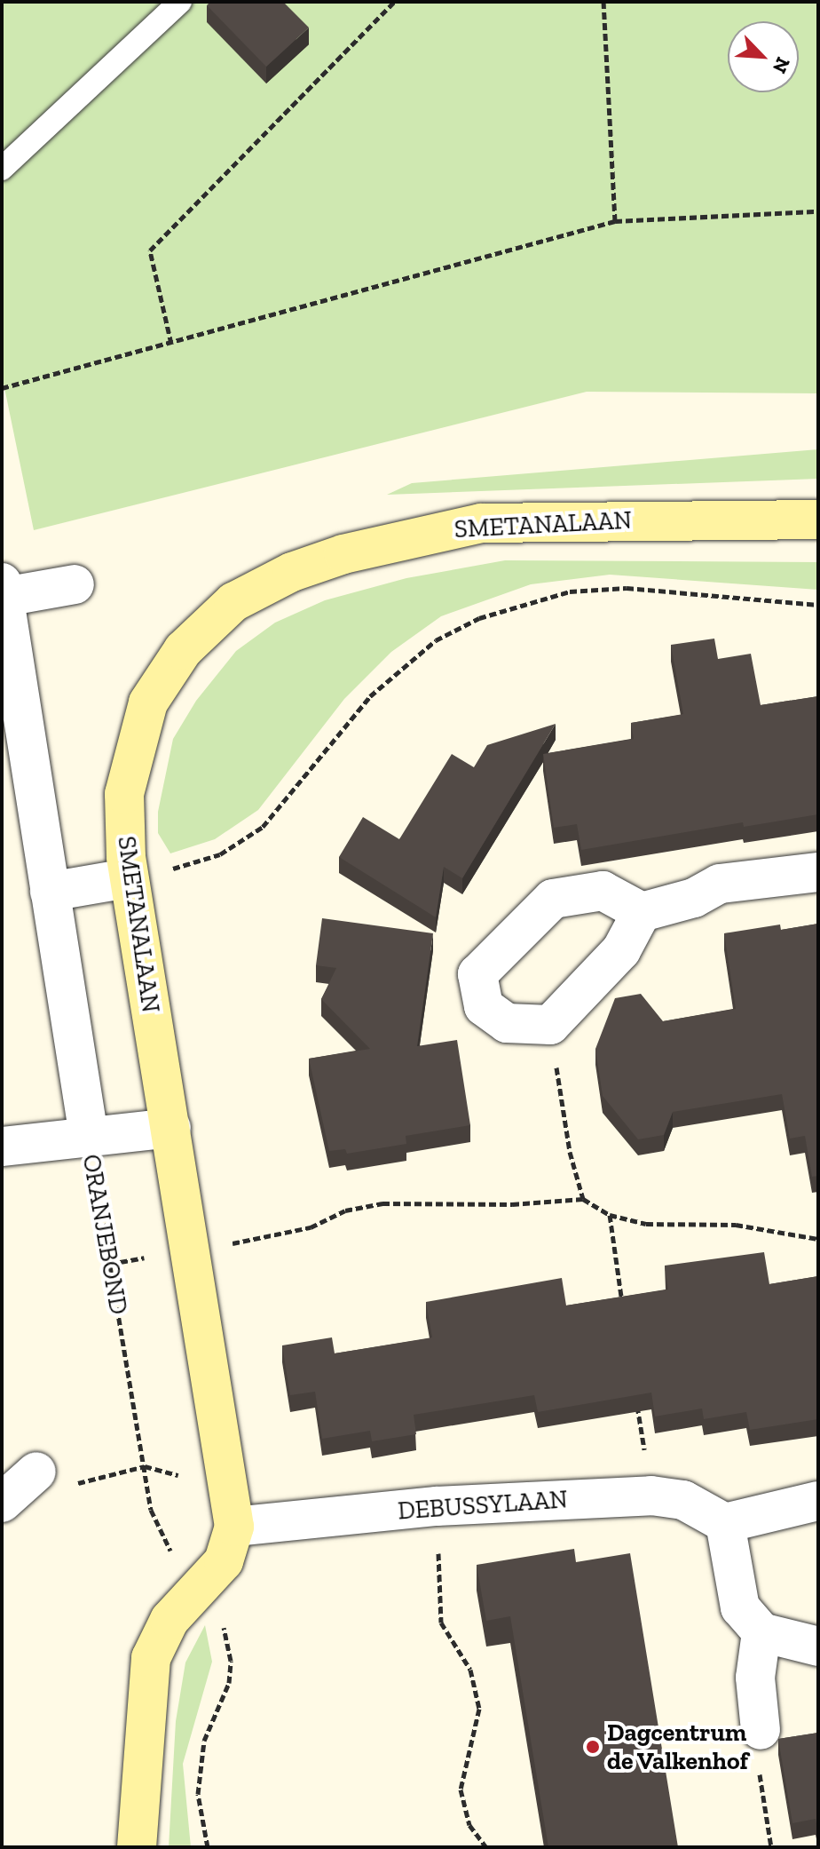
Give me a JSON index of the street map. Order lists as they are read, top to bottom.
{
  "streets": {
    "street": ["SMETANALAAN", "ORANJEBOND", "DEBUSSYLAAN"]
  },
  "crossings": [
    ["SMETANALAAN", "ORANJEBOND"],
    ["SMETANALAAN", "DEBUSSYLAAN"]
  ],
  "places": ["Dagcentrum de Valkenhof"],
  "north": "bottom right"
}
